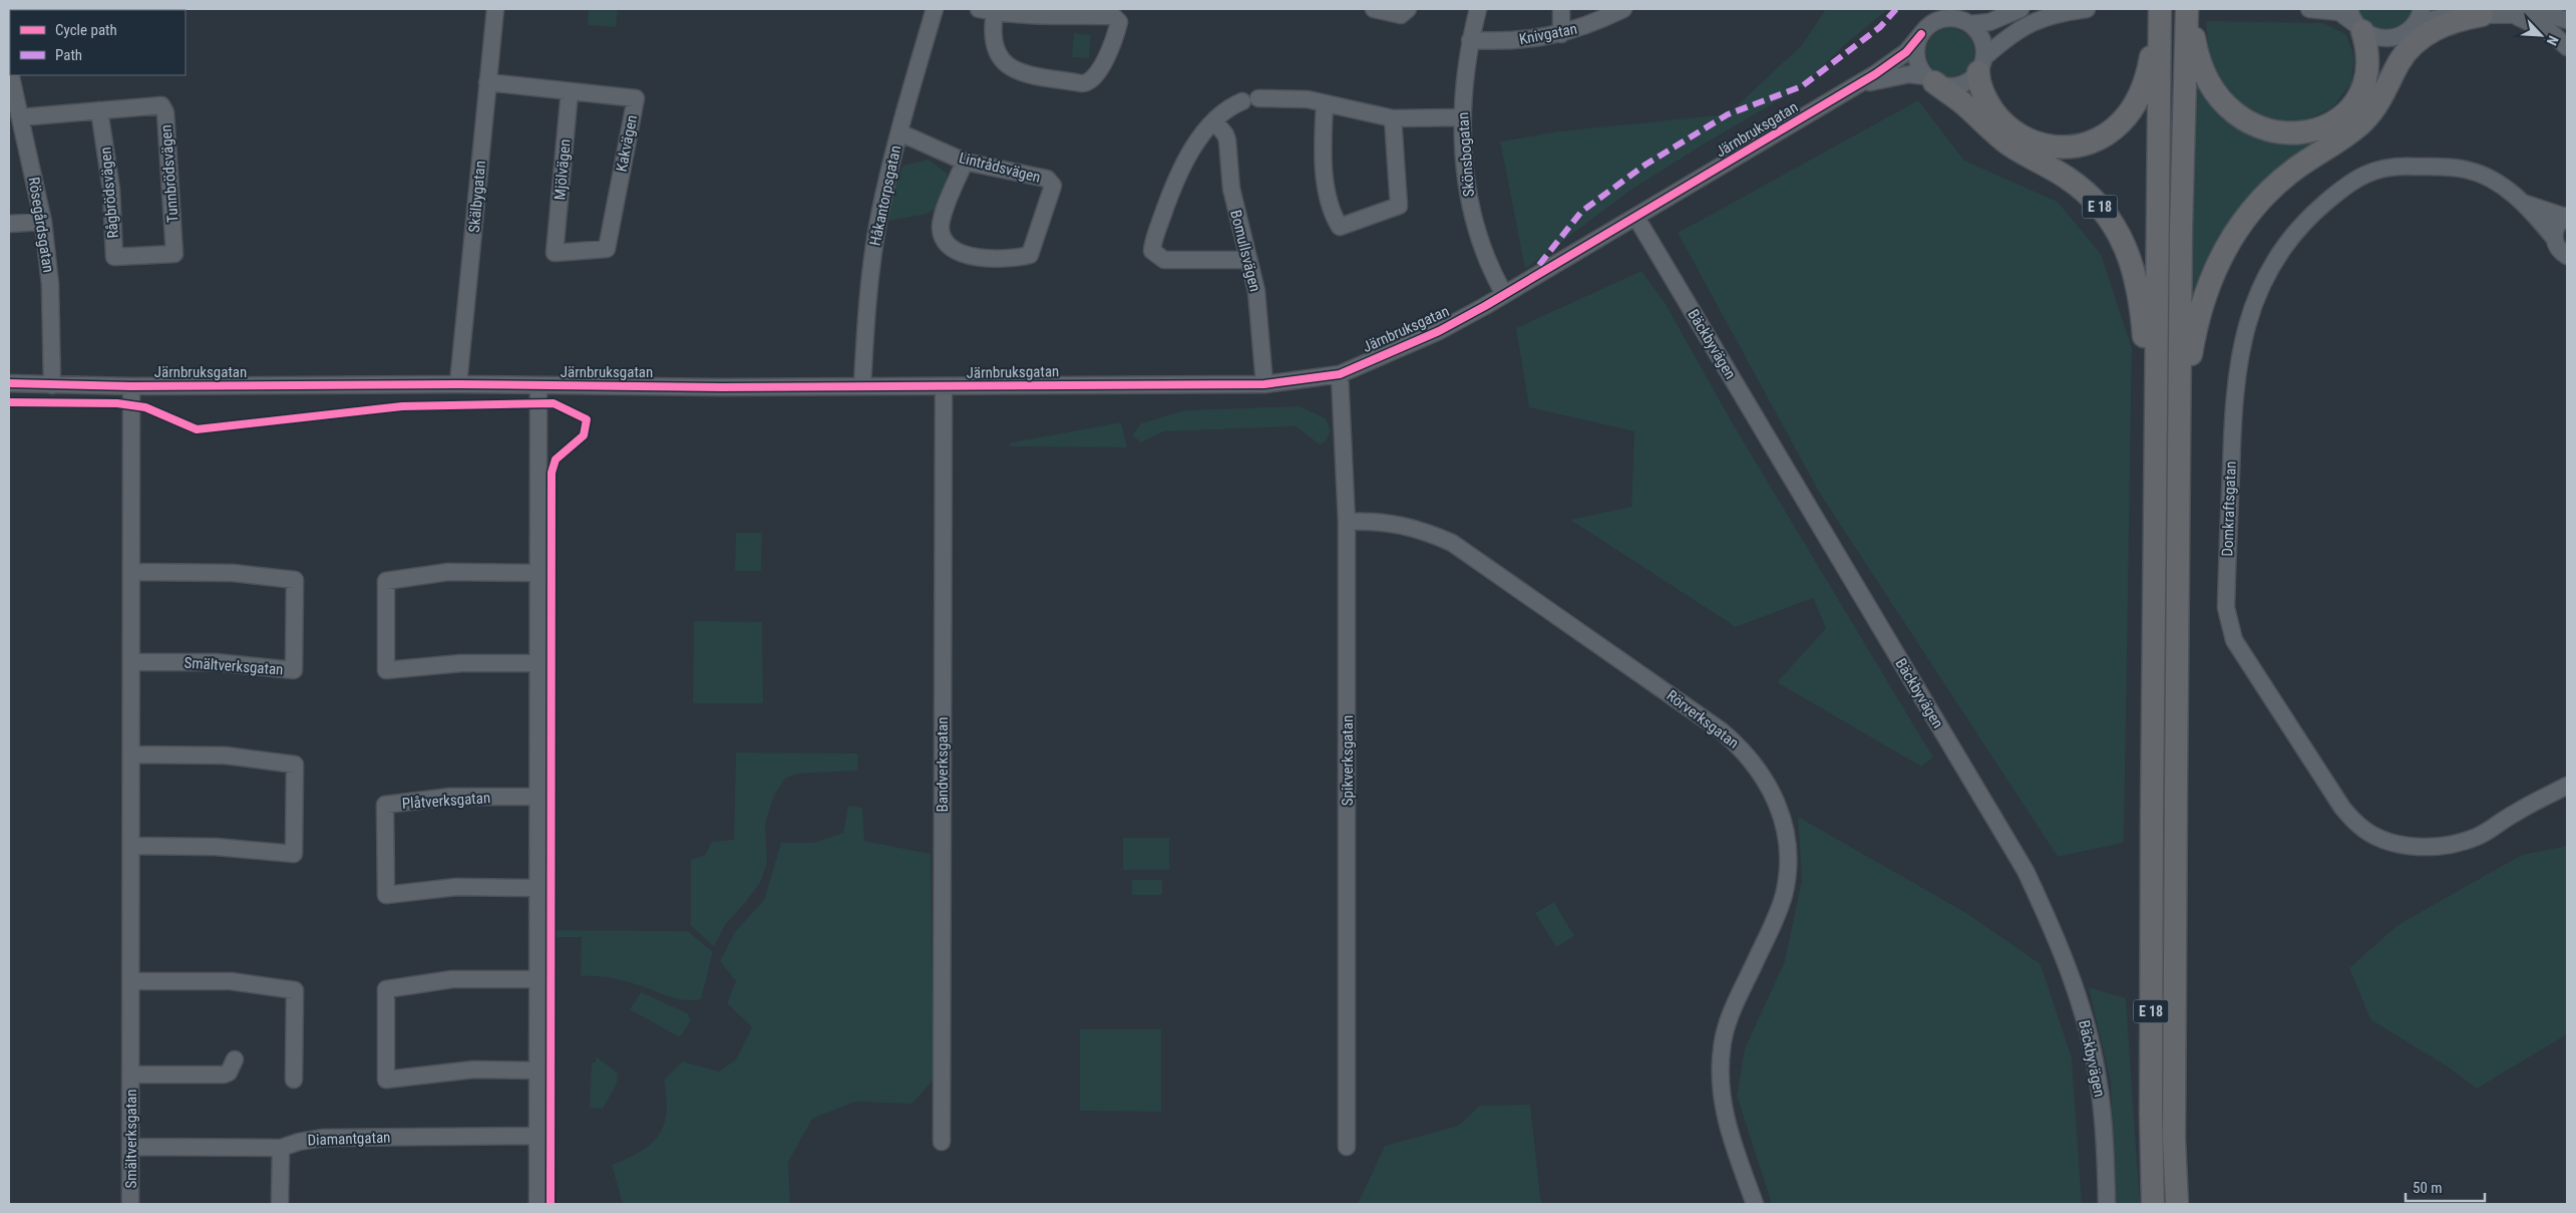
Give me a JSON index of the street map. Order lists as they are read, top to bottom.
{
  "streets": {
    "highway": ["E 18"],
    "street": [
      "Knivgatan",
      "Järnbruksgatan",
      "Kakvägen",
      "Skönsbogatan",
      "Lintrådsvägen",
      "Mjölvägen",
      "Tunnbrödsvägen",
      "Rågbrödsvägen",
      "Håkantorpsgatan",
      "Skälbygatan",
      "Rösegårdsgatan",
      "Bomullsvägen",
      "Bäckbyvägen",
      "Domkraftsgatan",
      "Smältverksgatan",
      "Rörverksgatan",
      "Spikverksgatan",
      "Bandverksgatan",
      "Plåtverksgatan",
      "Diamantgatan"
    ]
  },
  "crossings": [
    ["Knivgatan", "Skönsbogatan"],
    ["Järnbruksgatan", "Skönsbogatan"],
    ["Järnbruksgatan", "Håkantorpsgatan"],
    ["Järnbruksgatan", "Skälbygatan"],
    ["Järnbruksgatan", "E 18"],
    ["Järnbruksgatan", "Rösegårdsgatan"],
    ["Järnbruksgatan", "Bomullsvägen"],
    ["Järnbruksgatan", "Bäckbyvägen"],
    ["Järnbruksgatan", "Smältverksgatan"],
    ["Järnbruksgatan", "Spikverksgatan"],
    ["Järnbruksgatan", "Bandverksgatan"],
    ["Kakvägen", "Mjölvägen"],
    ["Kakvägen", "Skälbygatan"],
    ["Lintrådsvägen", "Håkantorpsgatan"],
    ["Tunnbrödsvägen", "Rågbrödsvägen"],
    ["Tunnbrödsvägen", "Rösegårdsgatan"],
    ["Smältverksgatan", "Diamantgatan"],
    ["Rörverksgatan", "Spikverksgatan"]
  ],
  "legend": ["Cycle path", "Path"],
  "scale_bar": "50 m",
  "north": "bottom right"
}
